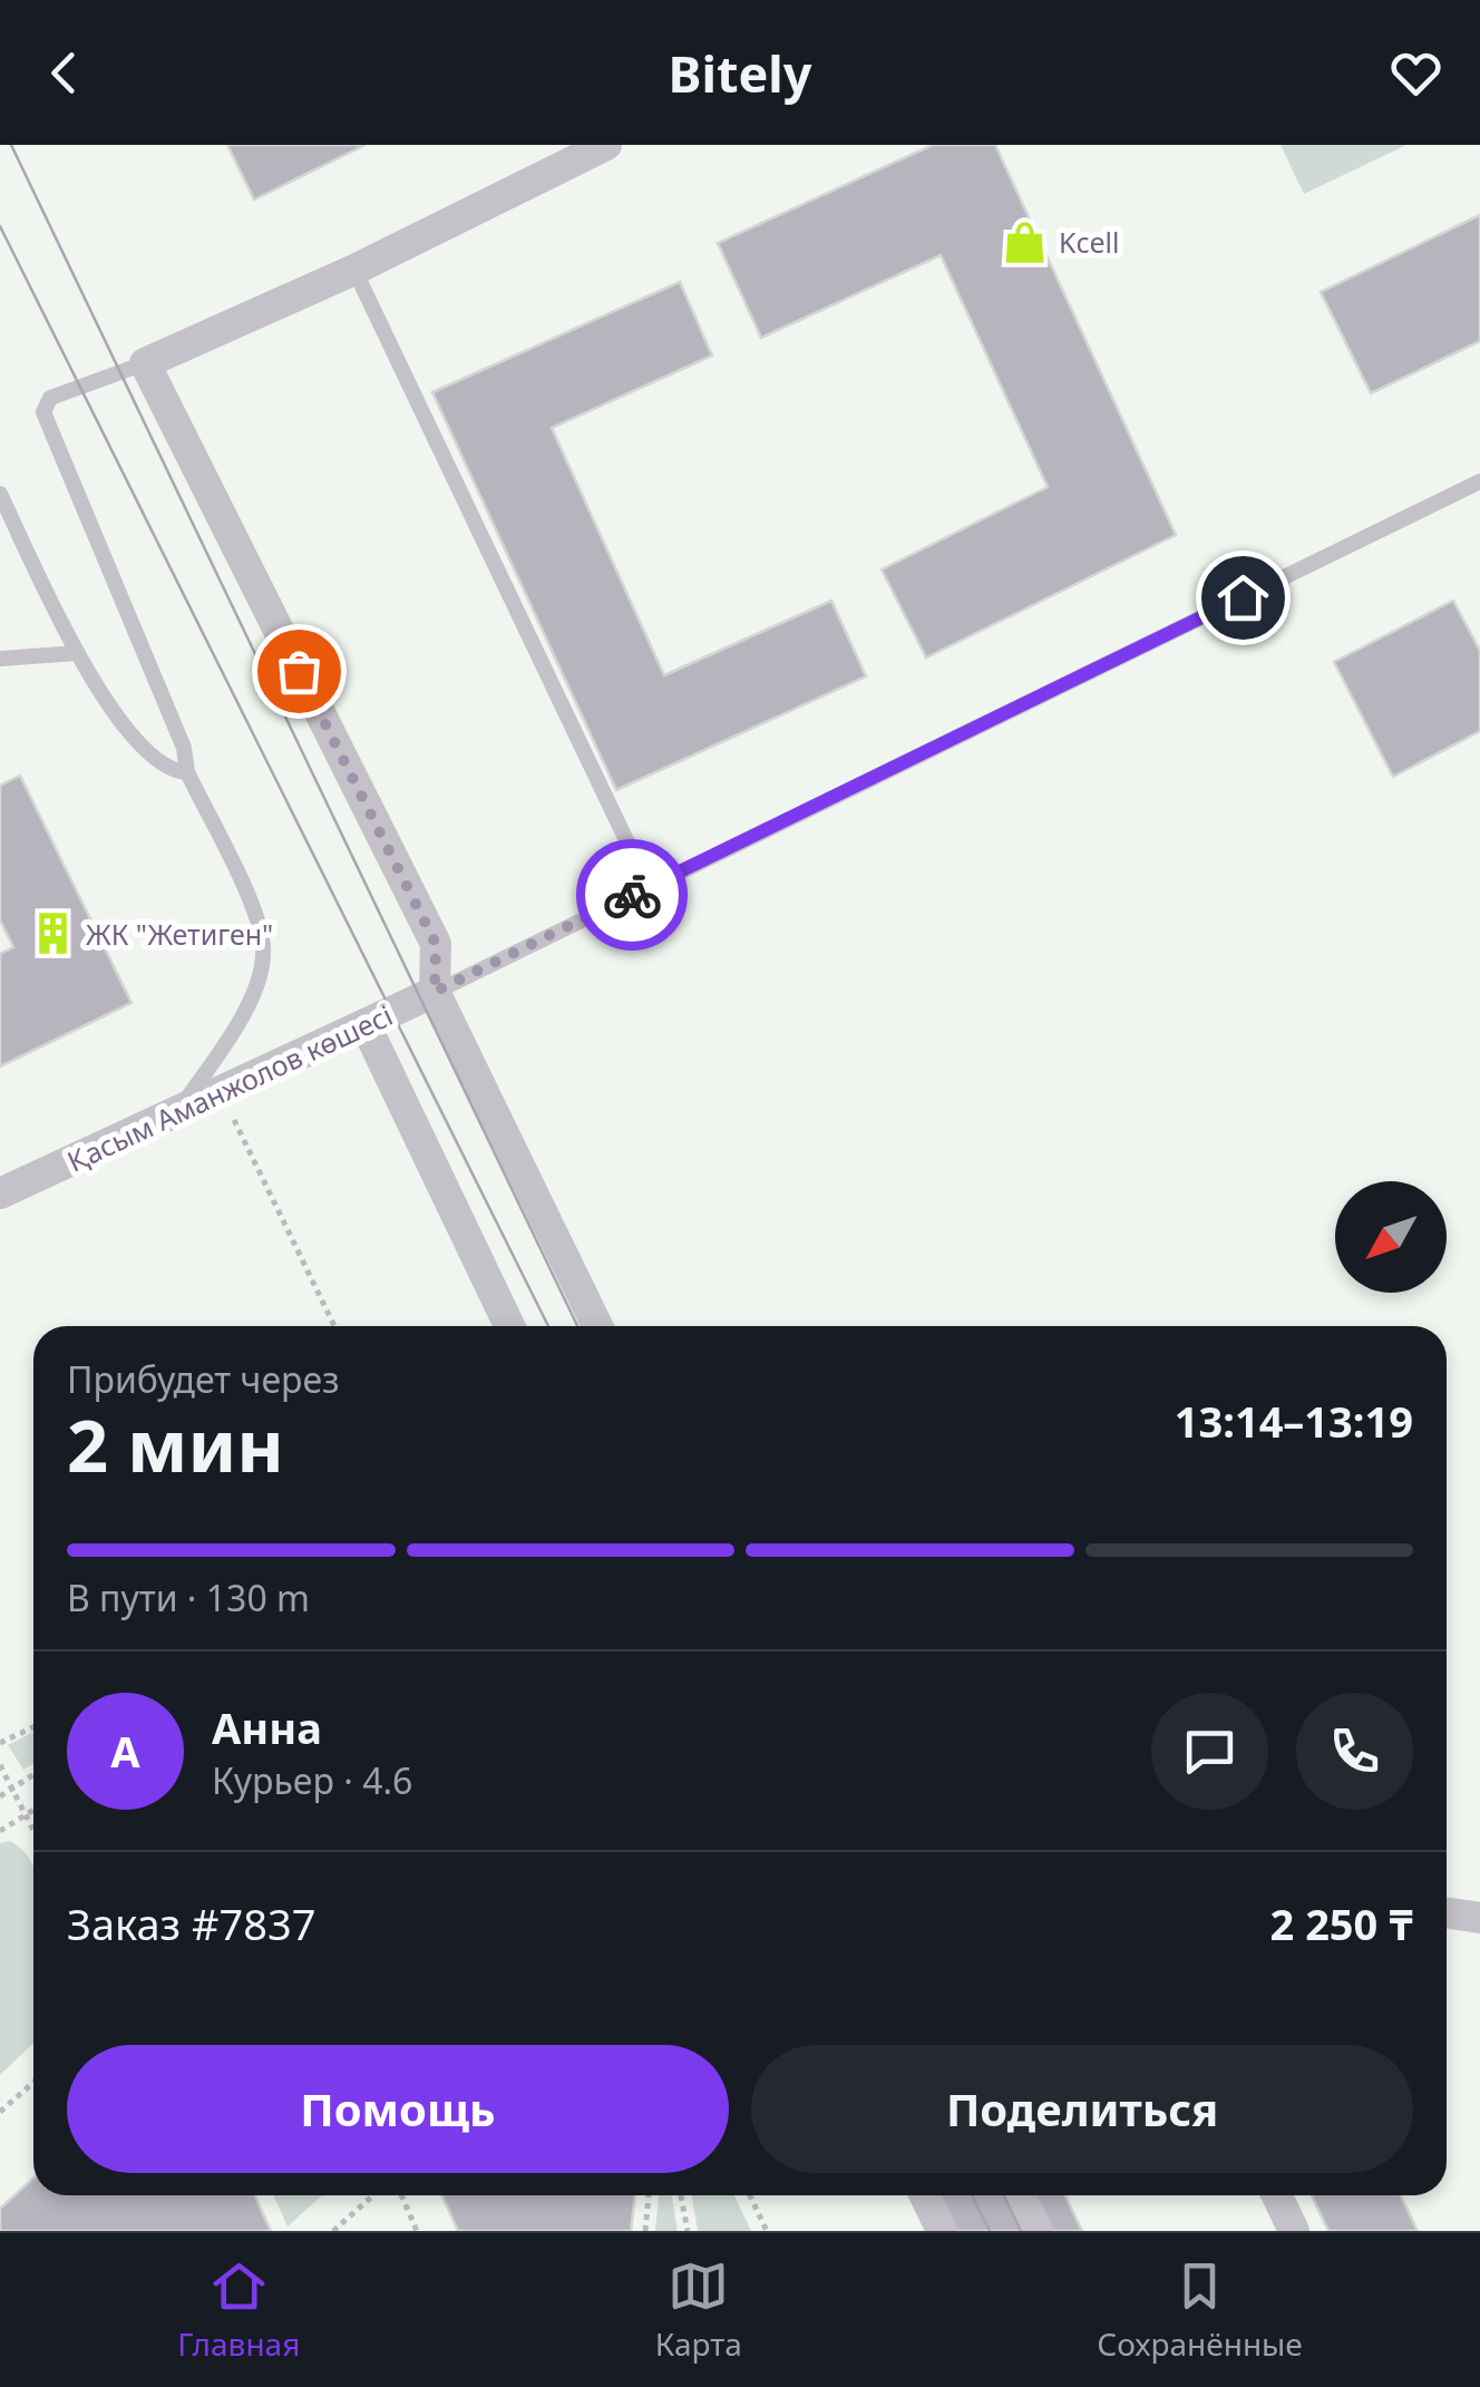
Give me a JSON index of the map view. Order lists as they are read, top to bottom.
{
  "streets": {
    "street": ["Қасым Аманжолов көшесі"]
  },
  "places": {
    "shop": ["Kcell"],
    "building": ["ЖК \"Жетиген\""]
  },
  "north": "bottom left",
  "page": {
    "header": "Bitely",
    "heading": ["2 мин", "Прибудет через", "13:14–13:19"],
    "panel": [
      "Анна",
      "Курьер · 4.6",
      "Заказ #7837",
      "2 250 ₸"
    ],
    "bar": "В пути · 130 m",
    "round": "А",
    "buttons": ["Помощь", "Поделиться"],
    "tabs": ["Главная", "Карта", "Сохранённые"]
  }
}
